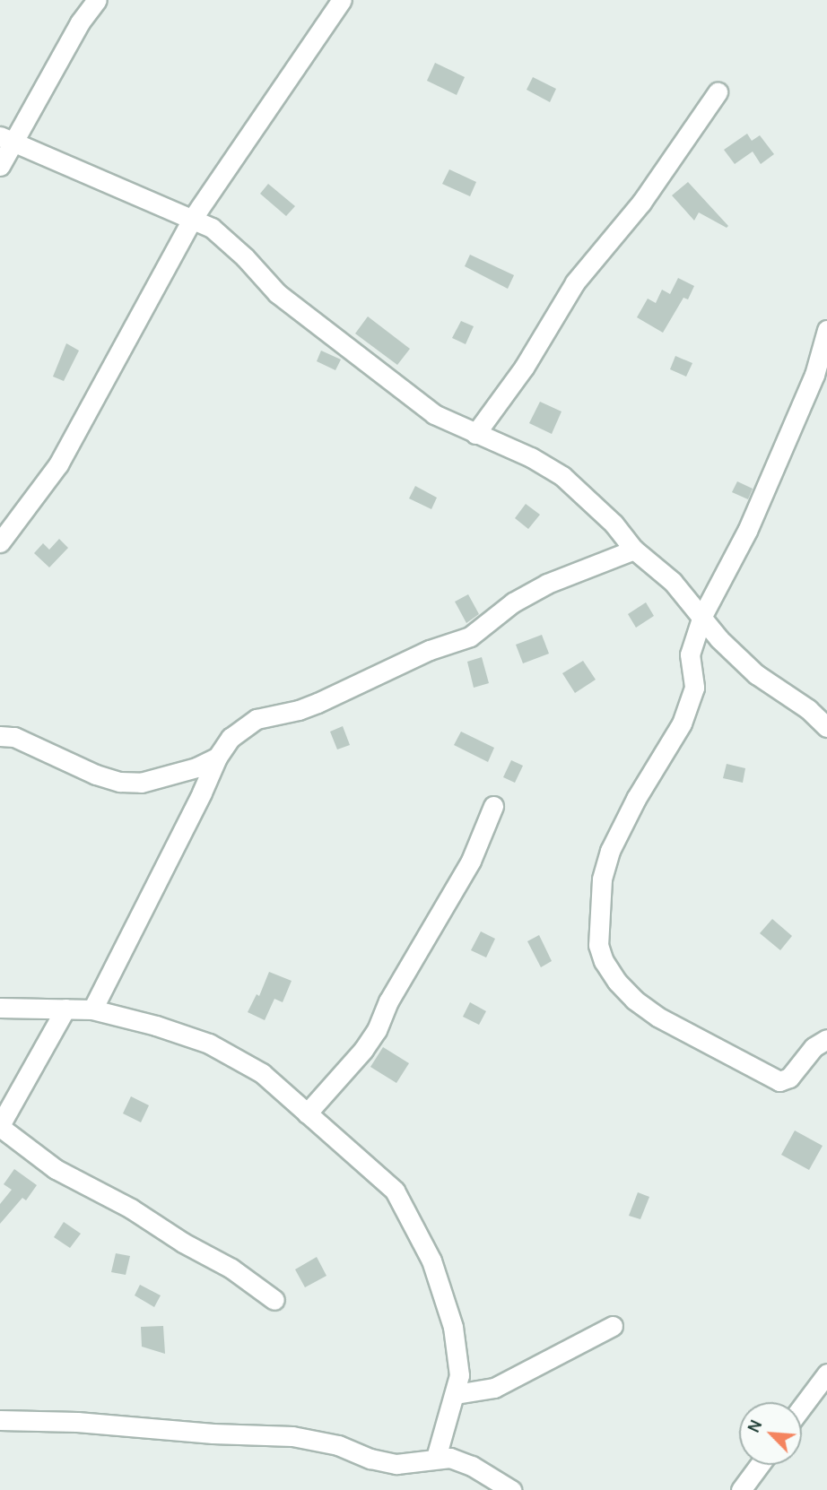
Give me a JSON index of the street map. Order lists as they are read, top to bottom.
{
  "north": "top left"
}
